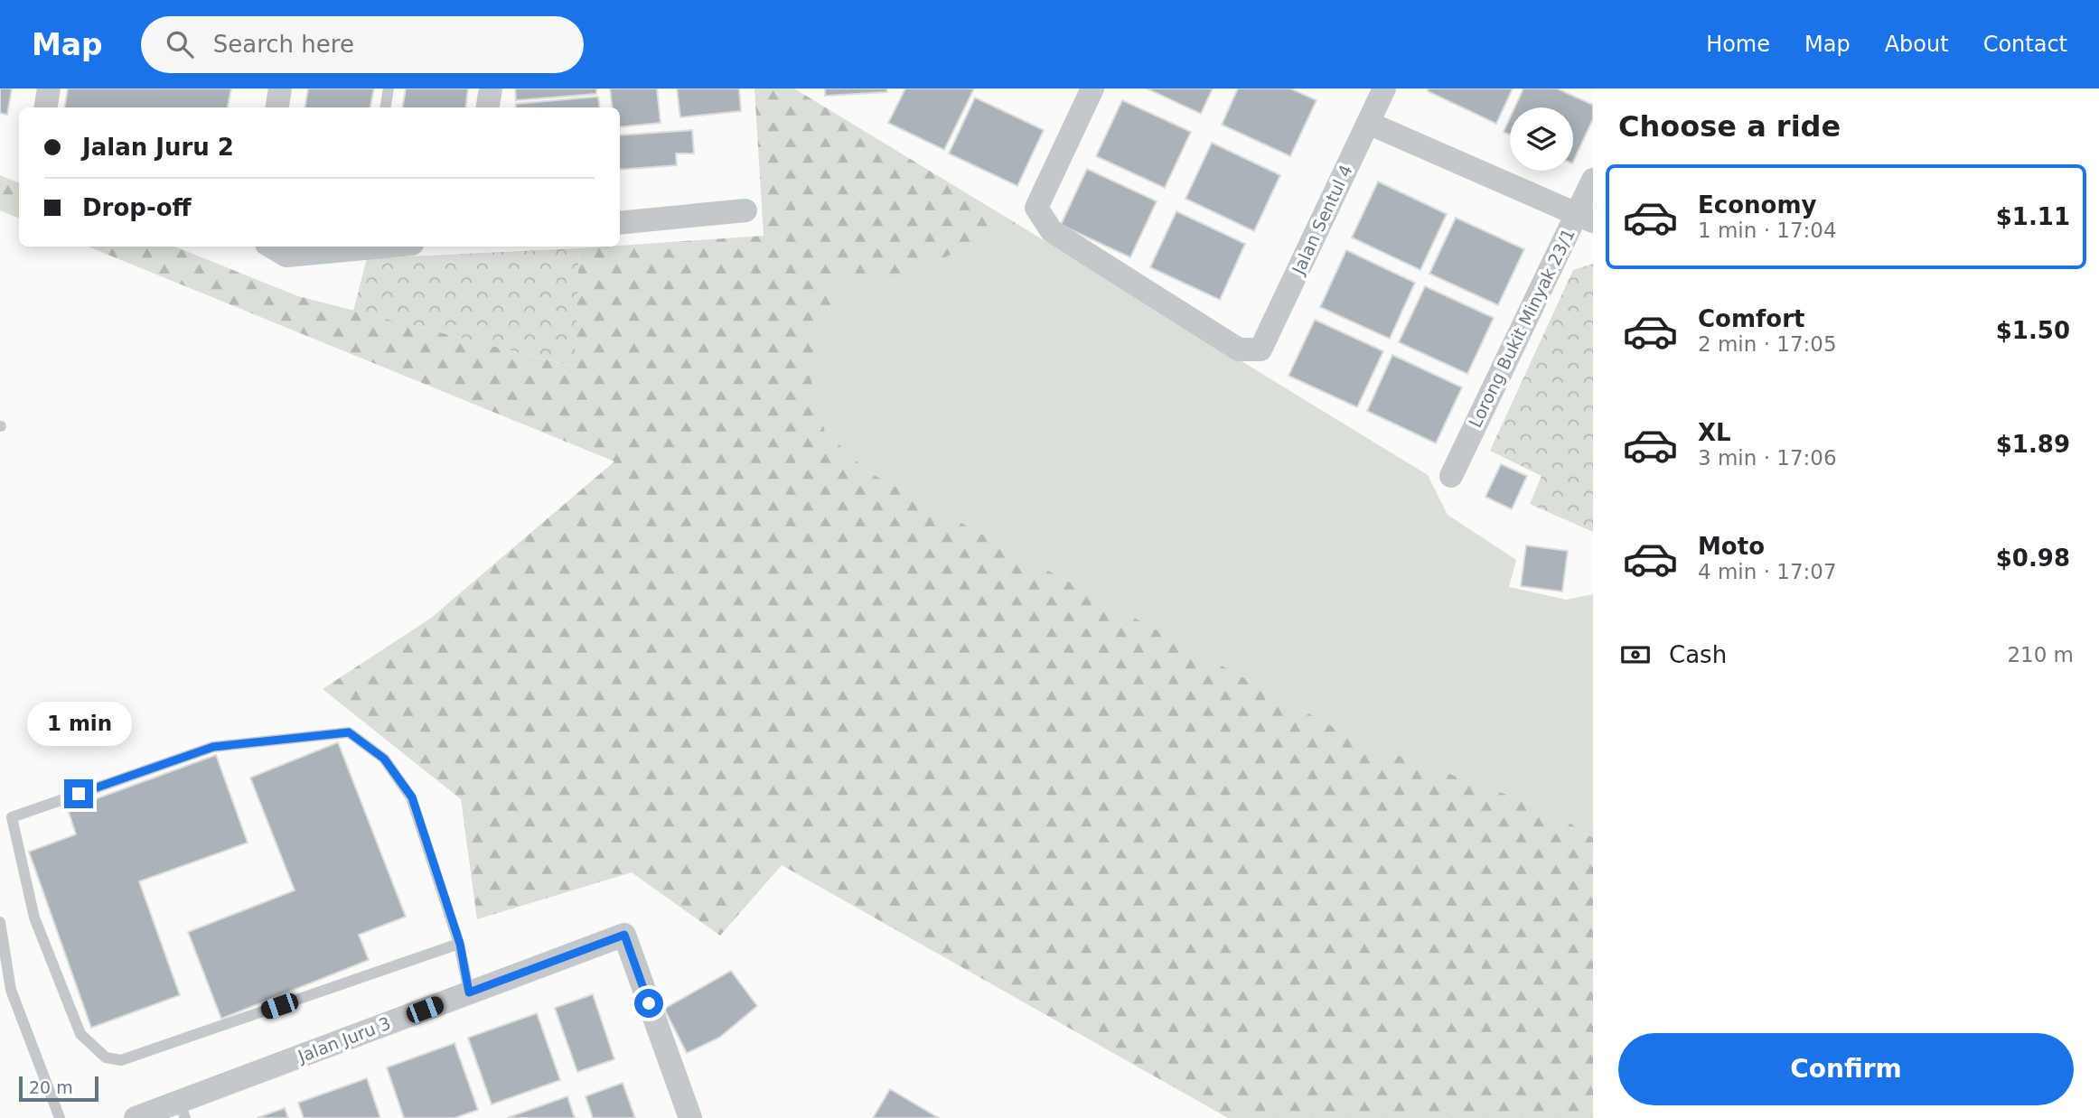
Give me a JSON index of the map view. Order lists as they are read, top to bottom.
{
  "streets": {
    "street": ["Jalan Sentul 4", "Lorong Bukit Minyak 23/1", "Jalan Juru 3"]
  },
  "scale_bar": "20 m",
  "page": {
    "header": "Map",
    "search": "Search here",
    "nav": [
      "Home",
      "Map",
      "About",
      "Contact"
    ],
    "heading": "Choose a ride",
    "banner": ["Jalan Juru 2", "Drop-off"],
    "list": [
      {
        "name": "Economy",
        "note": "1 min · 17:04",
        "value": "$1.11"
      },
      {
        "name": "Comfort",
        "note": "2 min · 17:05",
        "value": "$1.50"
      },
      {
        "name": "XL",
        "note": "3 min · 17:06",
        "value": "$1.89"
      },
      {
        "name": "Moto",
        "note": "4 min · 17:07",
        "value": "$0.98"
      }
    ],
    "pay": ["Cash", "210 m"],
    "bubble": "1 min",
    "buttons": "Confirm",
    "scale": "20 m"
  }
}
